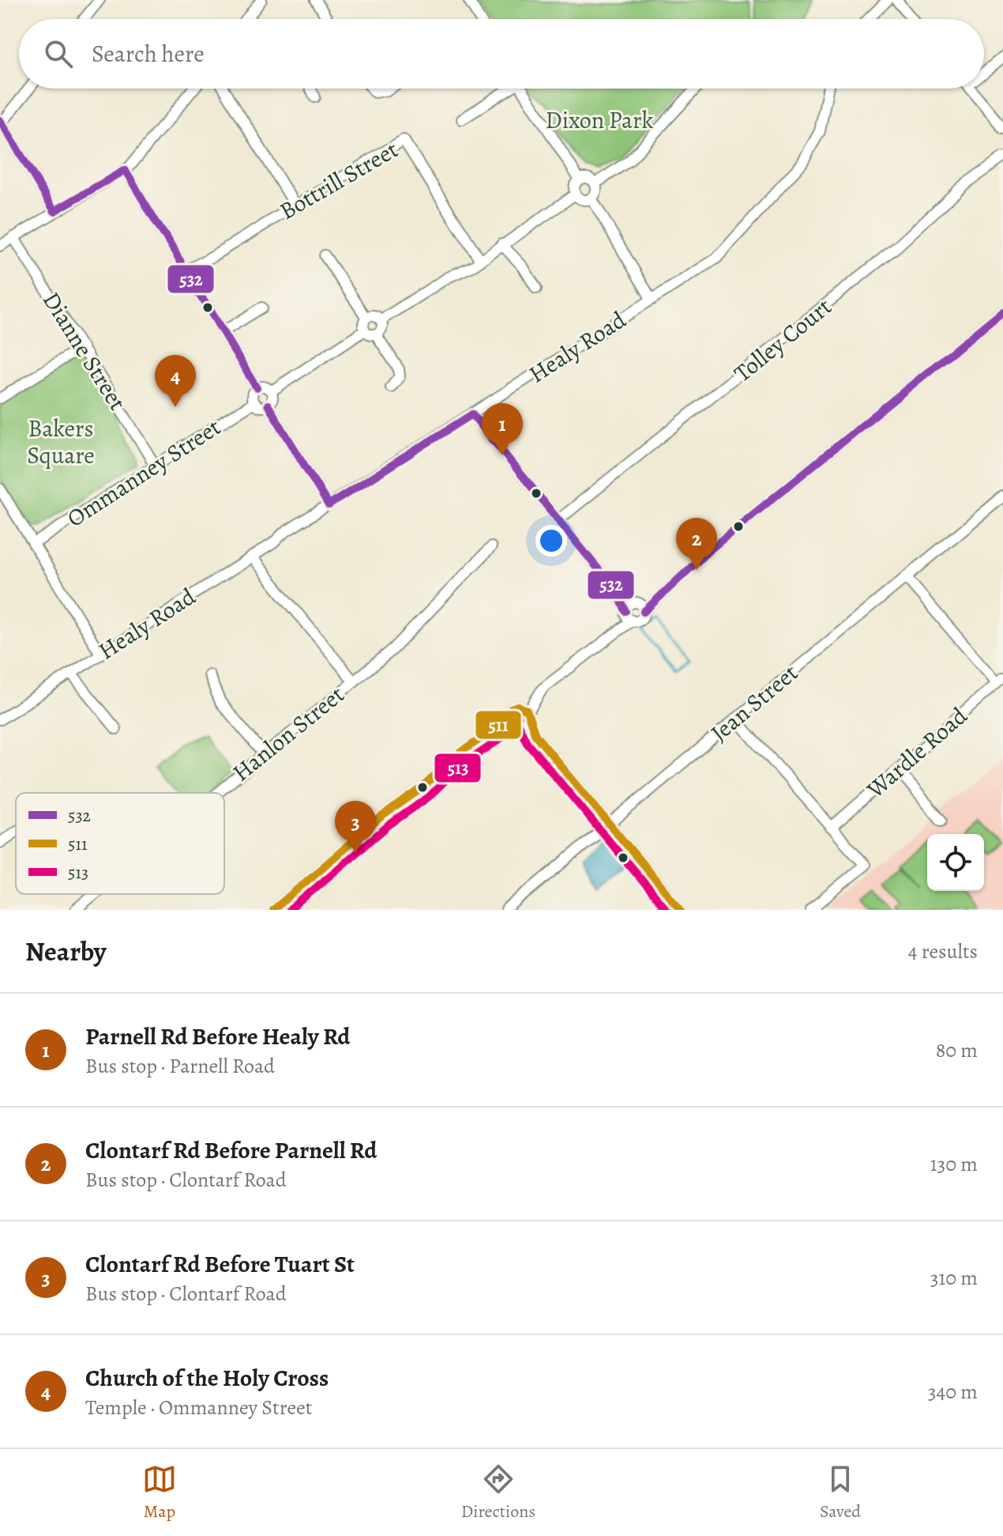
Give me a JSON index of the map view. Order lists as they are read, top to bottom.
{
  "streets": {
    "street": [
      "Bottrill Street",
      "Tolley Court",
      "Healy Road",
      "Dianne Street",
      "Ommanney Street",
      "Jean Street",
      "Hanlon Street",
      "Wardle Road"
    ]
  },
  "crossings": [
    ["Dianne Street", "Ommanney Street"]
  ],
  "parks": ["Dixon Park", "Bakers Square"],
  "lines": ["transit line 532", "transit line 511", "transit line 513"],
  "legend": ["532", "511", "513"],
  "page": {
    "search": "Search here",
    "pins": [
      "4",
      "1",
      "2",
      "3"
    ],
    "heading": ["Nearby", "4 results"],
    "list": [
      {
        "mark": "1",
        "name": "Parnell Rd Before Healy Rd",
        "note": "Bus stop · Parnell Road",
        "value": "80 m"
      },
      {
        "mark": "2",
        "name": "Clontarf Rd Before Parnell Rd",
        "note": "Bus stop · Clontarf Road",
        "value": "130 m"
      },
      {
        "mark": "3",
        "name": "Clontarf Rd Before Tuart St",
        "note": "Bus stop · Clontarf Road",
        "value": "310 m"
      },
      {
        "mark": "4",
        "name": "Church of the Holy Cross",
        "note": "Temple · Ommanney Street",
        "value": "340 m"
      }
    ],
    "nav": ["Map", "Directions", "Saved"]
  }
}
